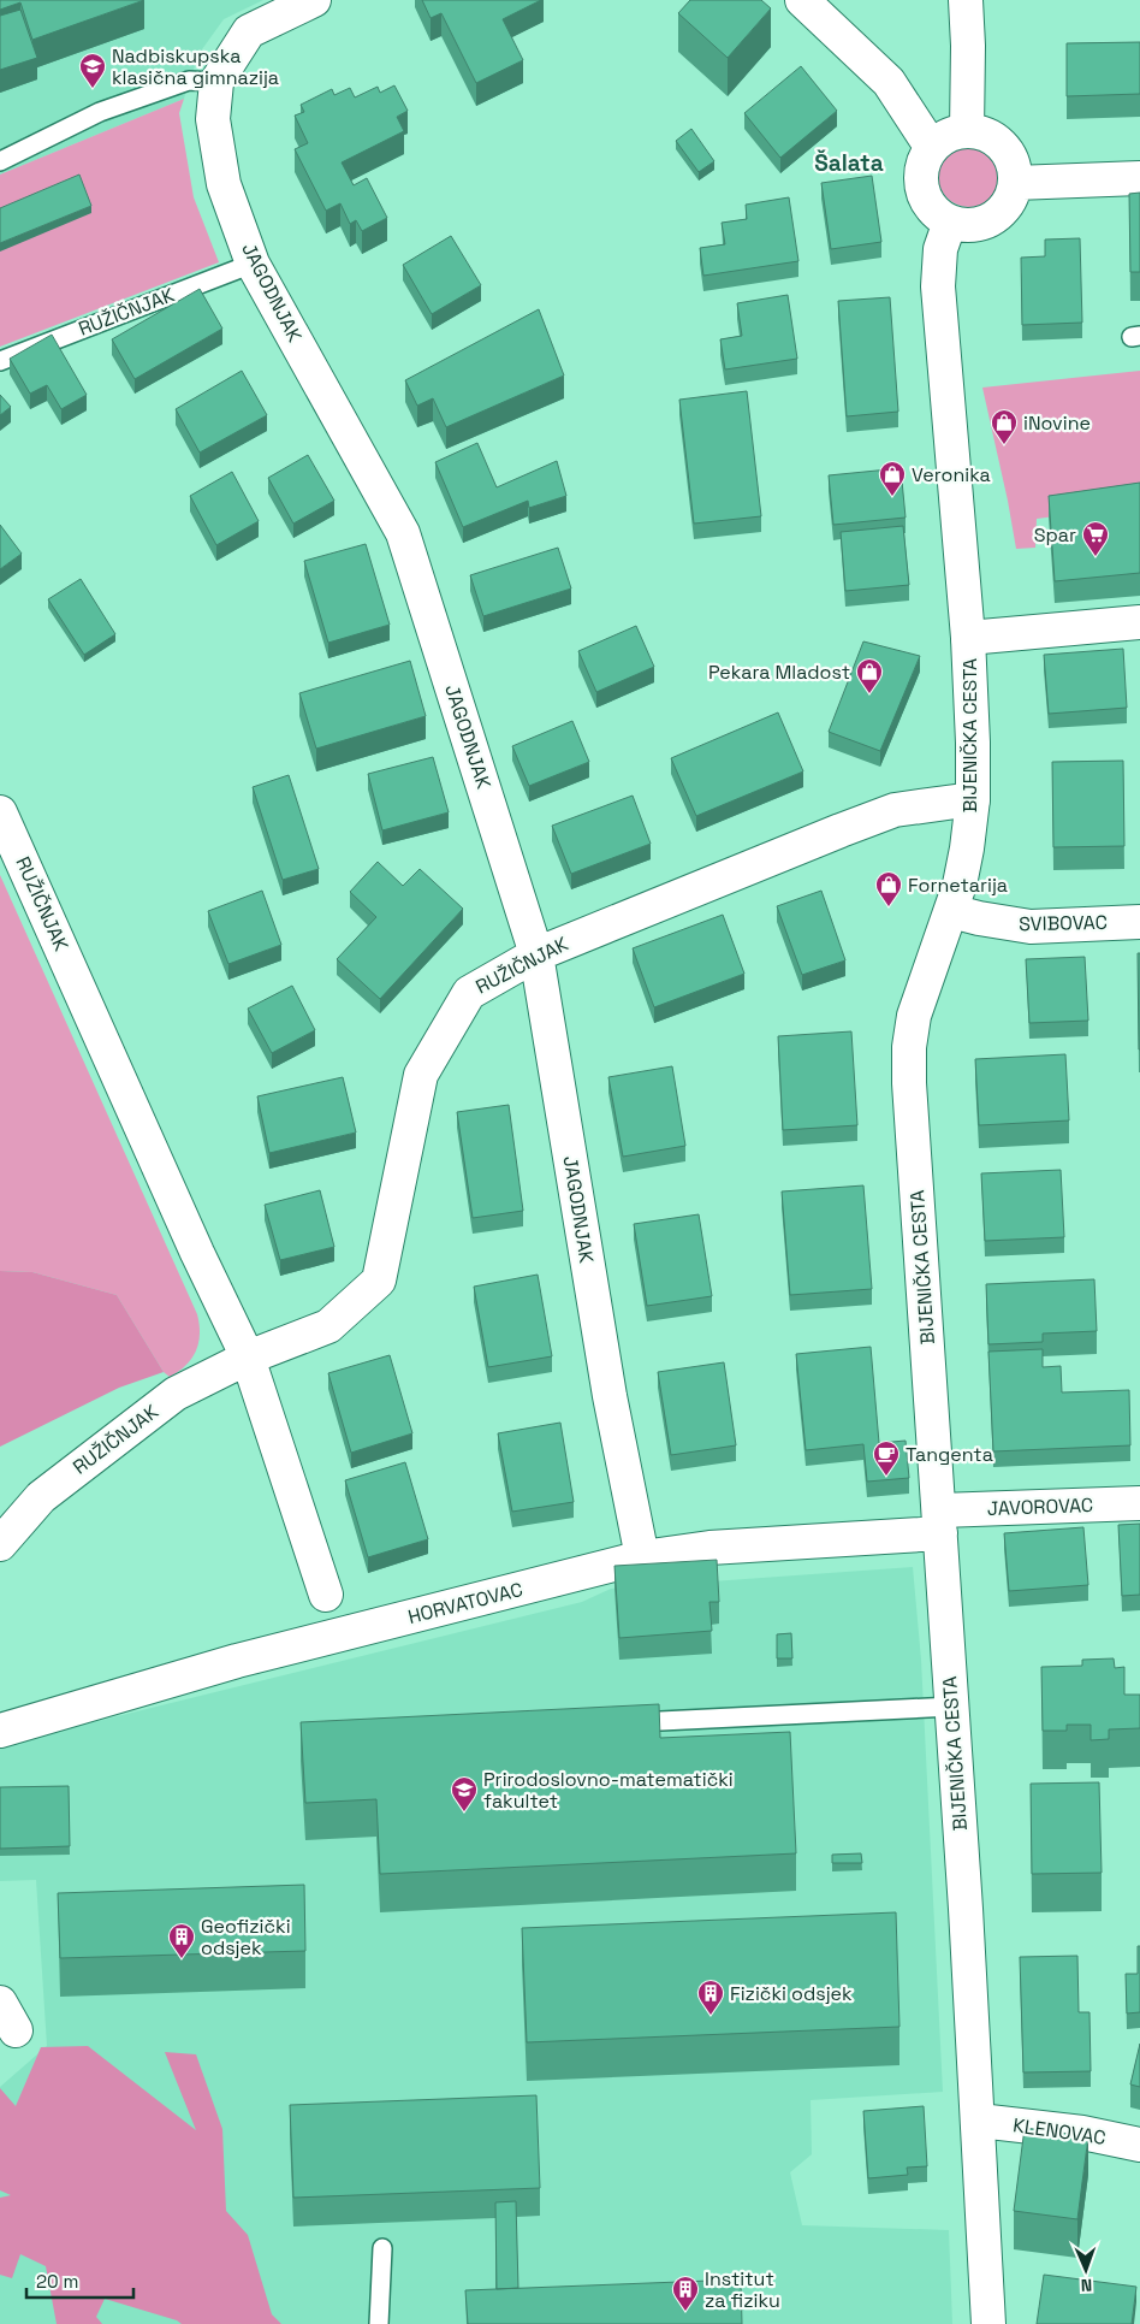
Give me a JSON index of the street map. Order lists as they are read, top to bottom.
{
  "streets": {
    "street": [
      "JAGODNJAK",
      "RUŽIČNJAK",
      "BIJENIČKA CESTA",
      "SVIBOVAC",
      "JAVOROVAC",
      "HORVATOVAC",
      "KLENOVAC"
    ]
  },
  "crossings": [
    ["JAGODNJAK", "RUŽIČNJAK"],
    ["JAGODNJAK", "HORVATOVAC"],
    ["RUŽIČNJAK", "BIJENIČKA CESTA"],
    ["BIJENIČKA CESTA", "SVIBOVAC"],
    ["BIJENIČKA CESTA", "JAVOROVAC"],
    ["BIJENIČKA CESTA", "HORVATOVAC"],
    ["BIJENIČKA CESTA", "KLENOVAC"],
    ["JAVOROVAC", "HORVATOVAC"]
  ],
  "districts": ["Šalata"],
  "places": {
    "school or university": ["Nadbiskupska klasična gimnazija", "Prirodoslovno-matematički fakultet"],
    "shop": [
      "iNovine",
      "Veronika",
      "Pekara Mladost",
      "Fornetarija"
    ],
    "supermarket": ["Spar"],
    "cafe": ["Tangenta"],
    "building": ["Geofizički odsjek", "Fizički odsjek", "Institut za fiziku"]
  },
  "scale_bar": "20 m",
  "north": "bottom"
}
